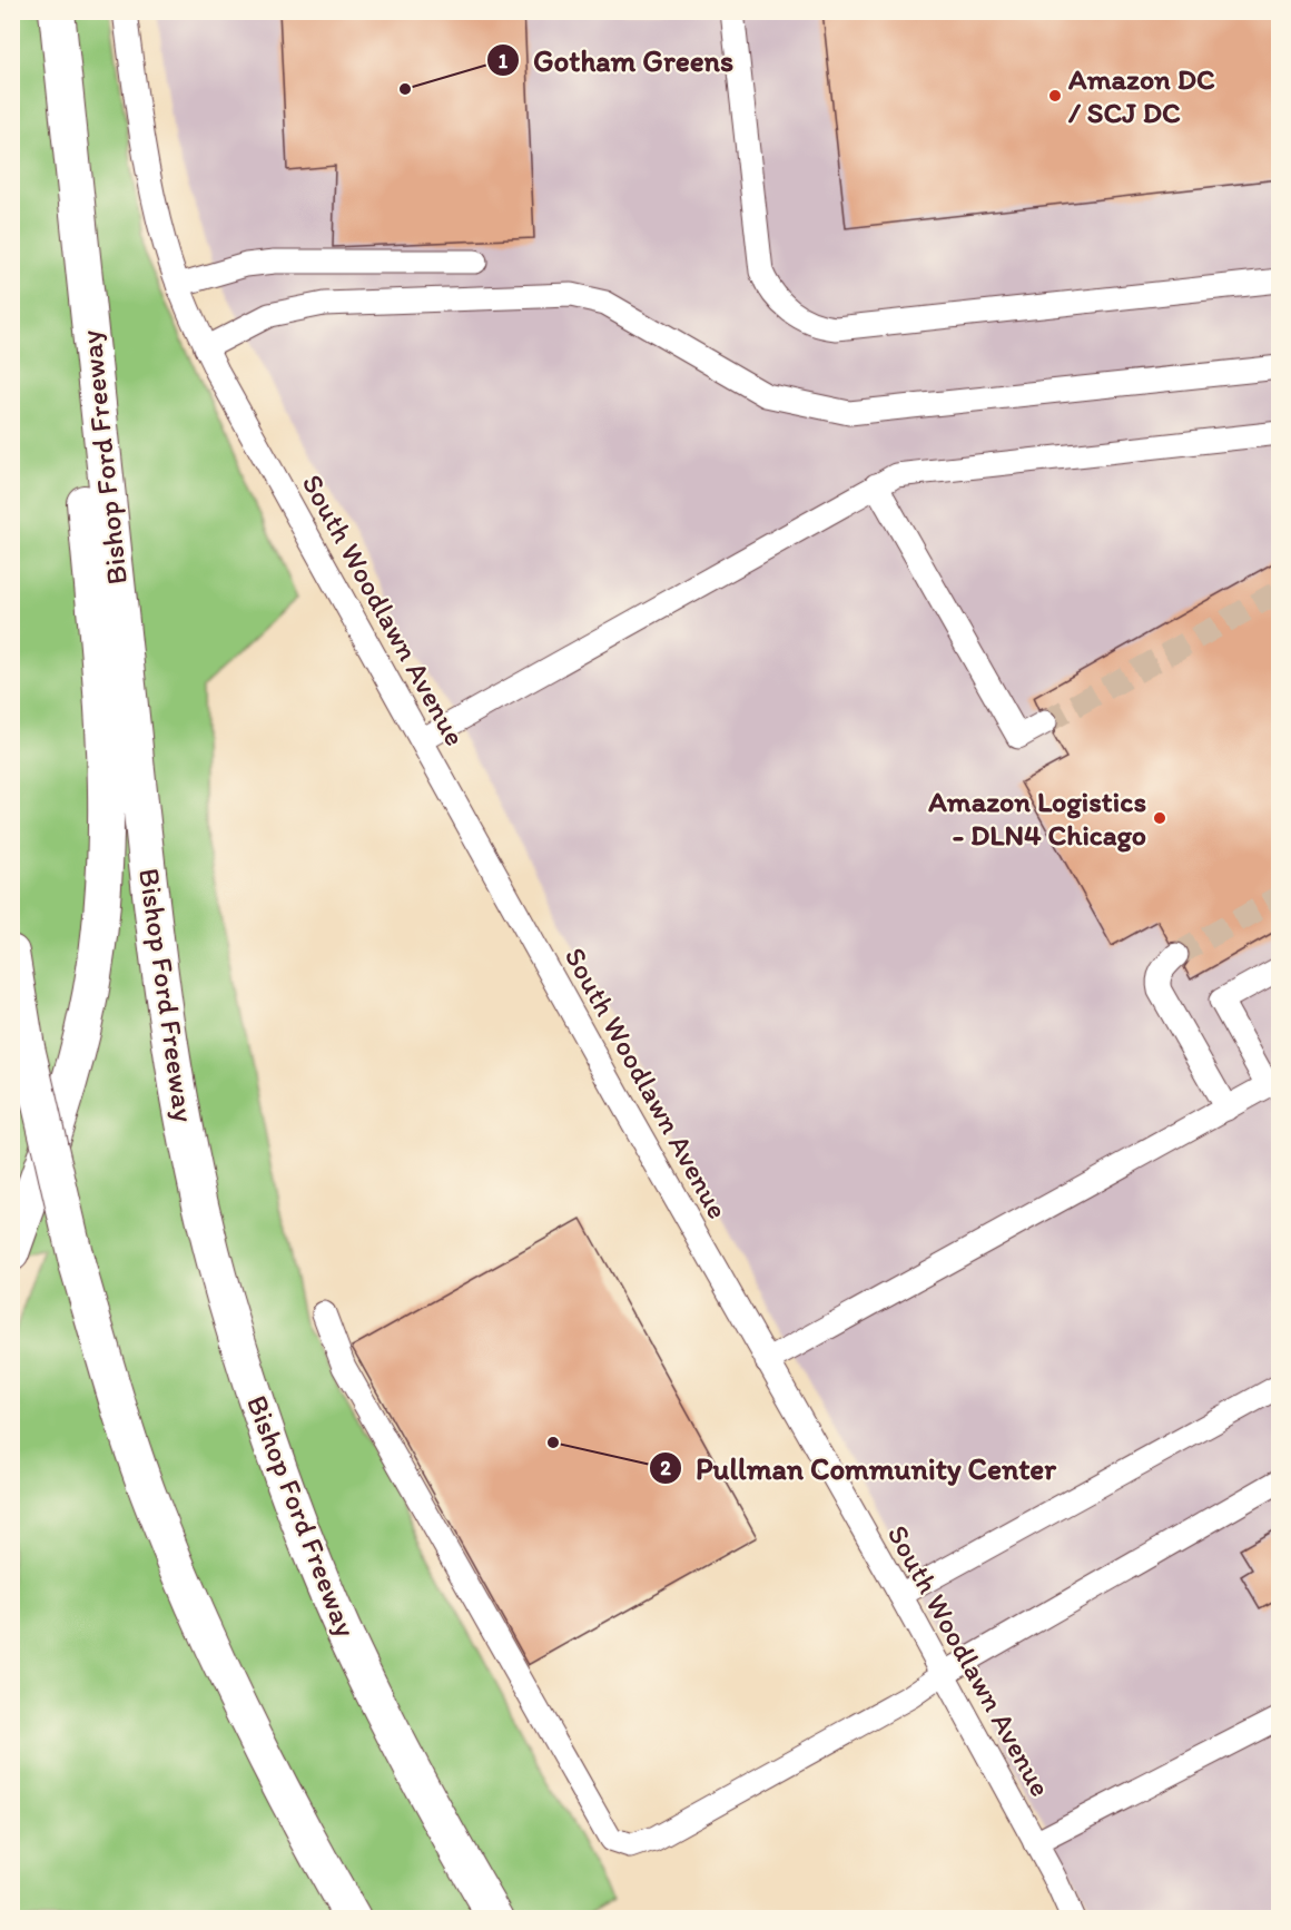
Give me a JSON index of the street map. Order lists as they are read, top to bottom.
{
  "streets": {
    "highway": ["Bishop Ford Freeway"],
    "street": ["South Woodlawn Avenue"]
  },
  "places": [
    "Gotham Greens",
    "Amazon DC / SCJ DC",
    "Amazon Logistics - DLN4 Chicago",
    "Pullman Community Center"
  ]
}
